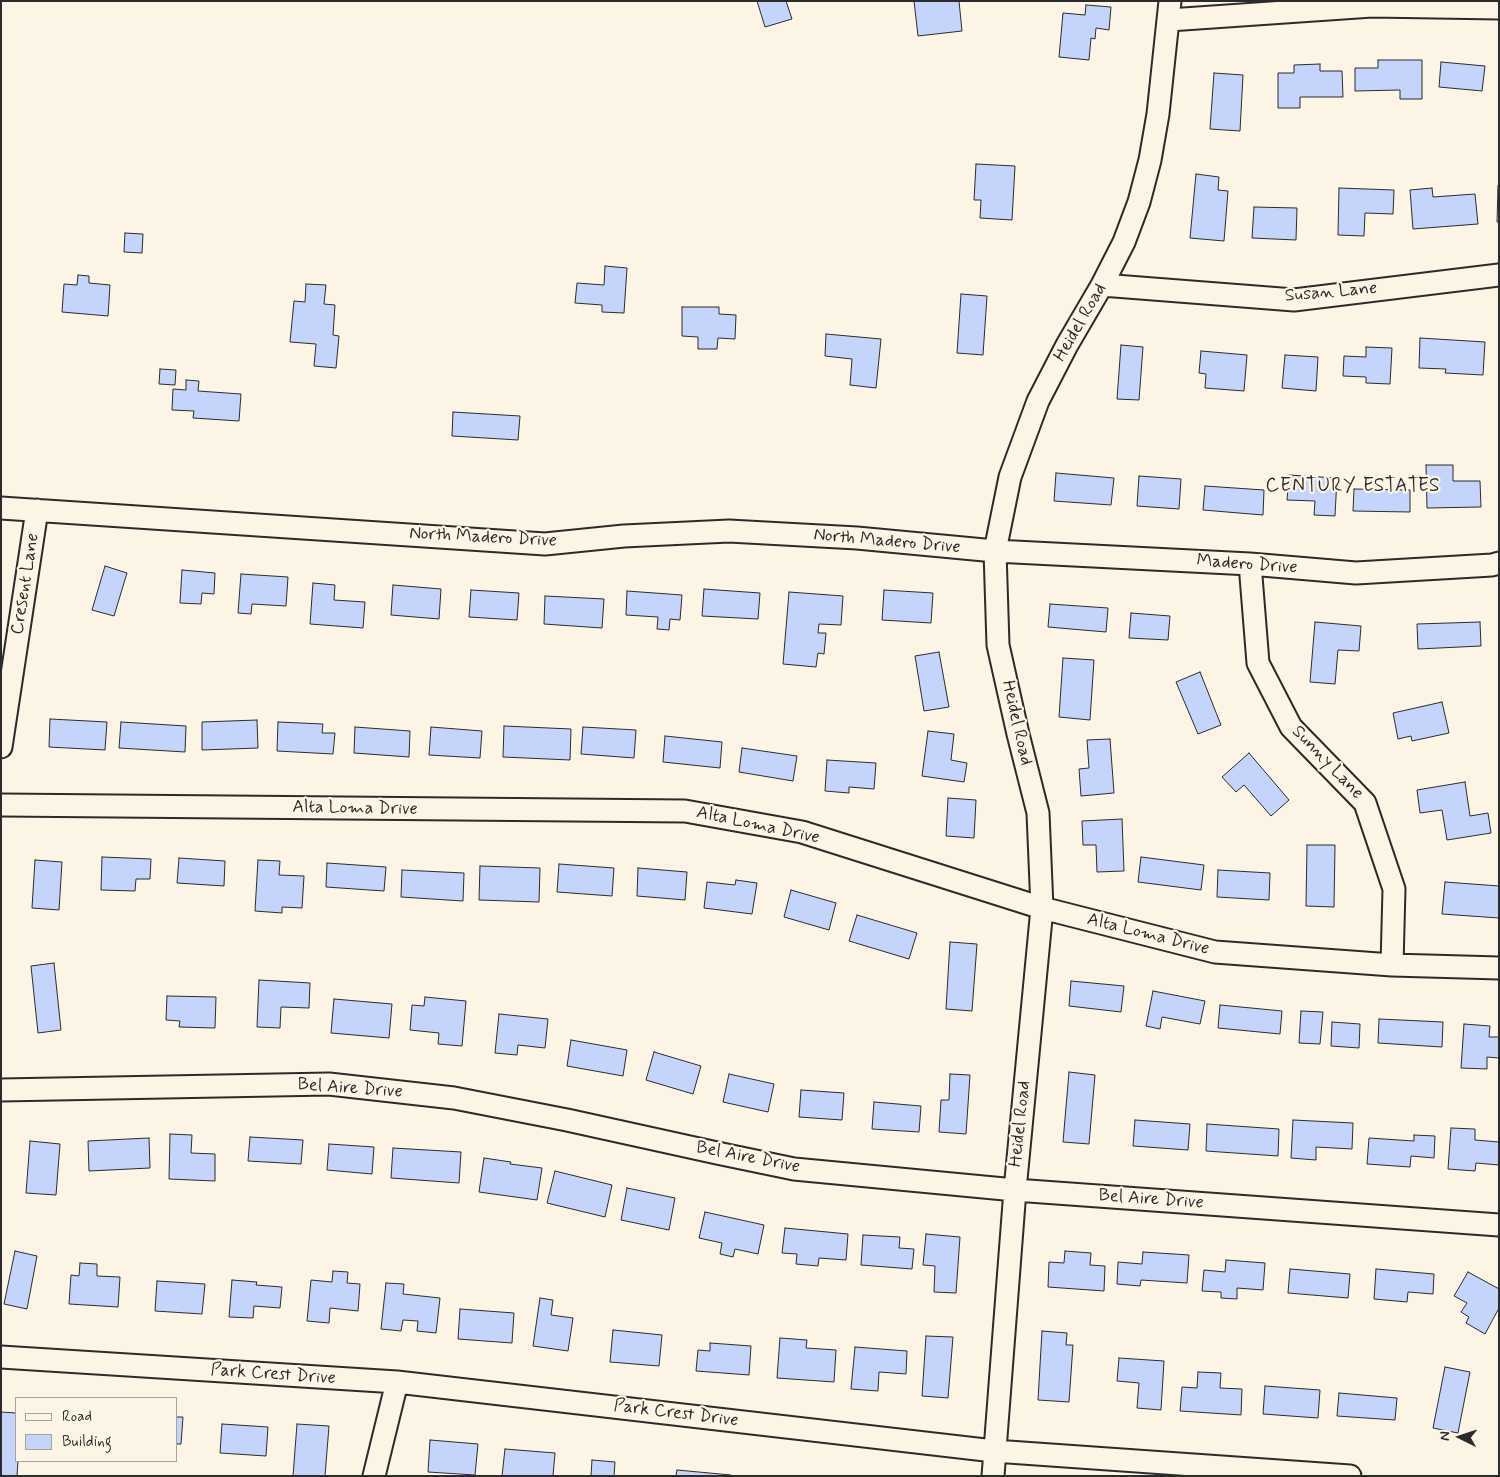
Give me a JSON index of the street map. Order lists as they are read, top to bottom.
{
  "streets": {
    "street": [
      "Susan Lane",
      "Heidel Road",
      "North Madero Drive",
      "Madero Drive",
      "Cresent Lane",
      "Sunny Lane",
      "Alta Loma Drive",
      "Bel Aire Drive",
      "Park Crest Drive"
    ]
  },
  "crossings": [
    ["Susan Lane", "Heidel Road"],
    ["Heidel Road", "North Madero Drive"],
    ["Heidel Road", "Madero Drive"],
    ["Heidel Road", "Alta Loma Drive"],
    ["Heidel Road", "Bel Aire Drive"],
    ["Heidel Road", "Park Crest Drive"],
    ["North Madero Drive", "Madero Drive"],
    ["North Madero Drive", "Cresent Lane"],
    ["Madero Drive", "Sunny Lane"],
    ["Sunny Lane", "Alta Loma Drive"]
  ],
  "districts": ["CENTURY ESTATES"],
  "legend": ["Road", "Building"],
  "north": "left"
}
